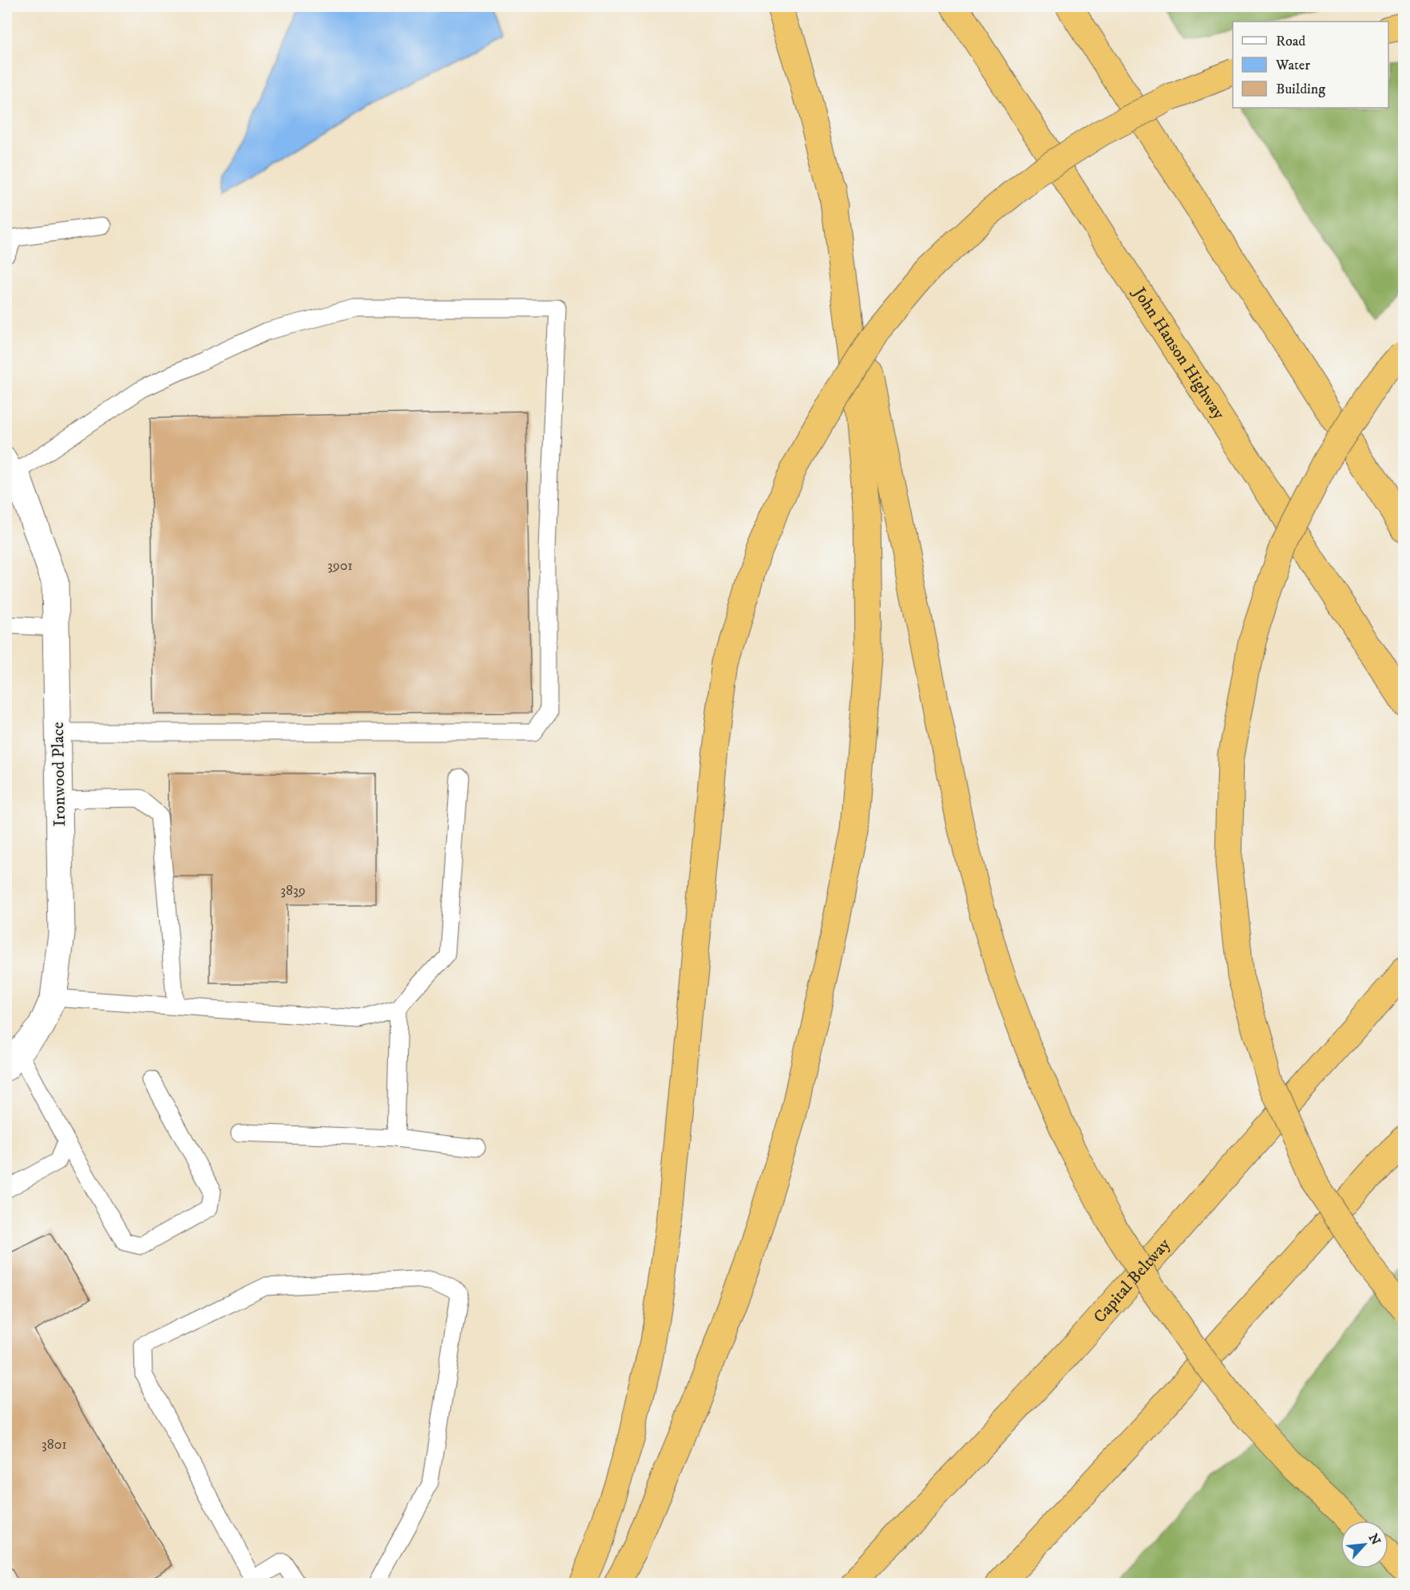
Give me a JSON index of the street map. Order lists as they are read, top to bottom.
{
  "streets": {
    "highway": ["John Hanson Highway", "Capital Beltway"],
    "street": ["Ironwood Place"]
  },
  "house_numbers": ["3901", "3839", "3801"],
  "legend": ["Road", "Water", "Building"],
  "north": "top right"
}
